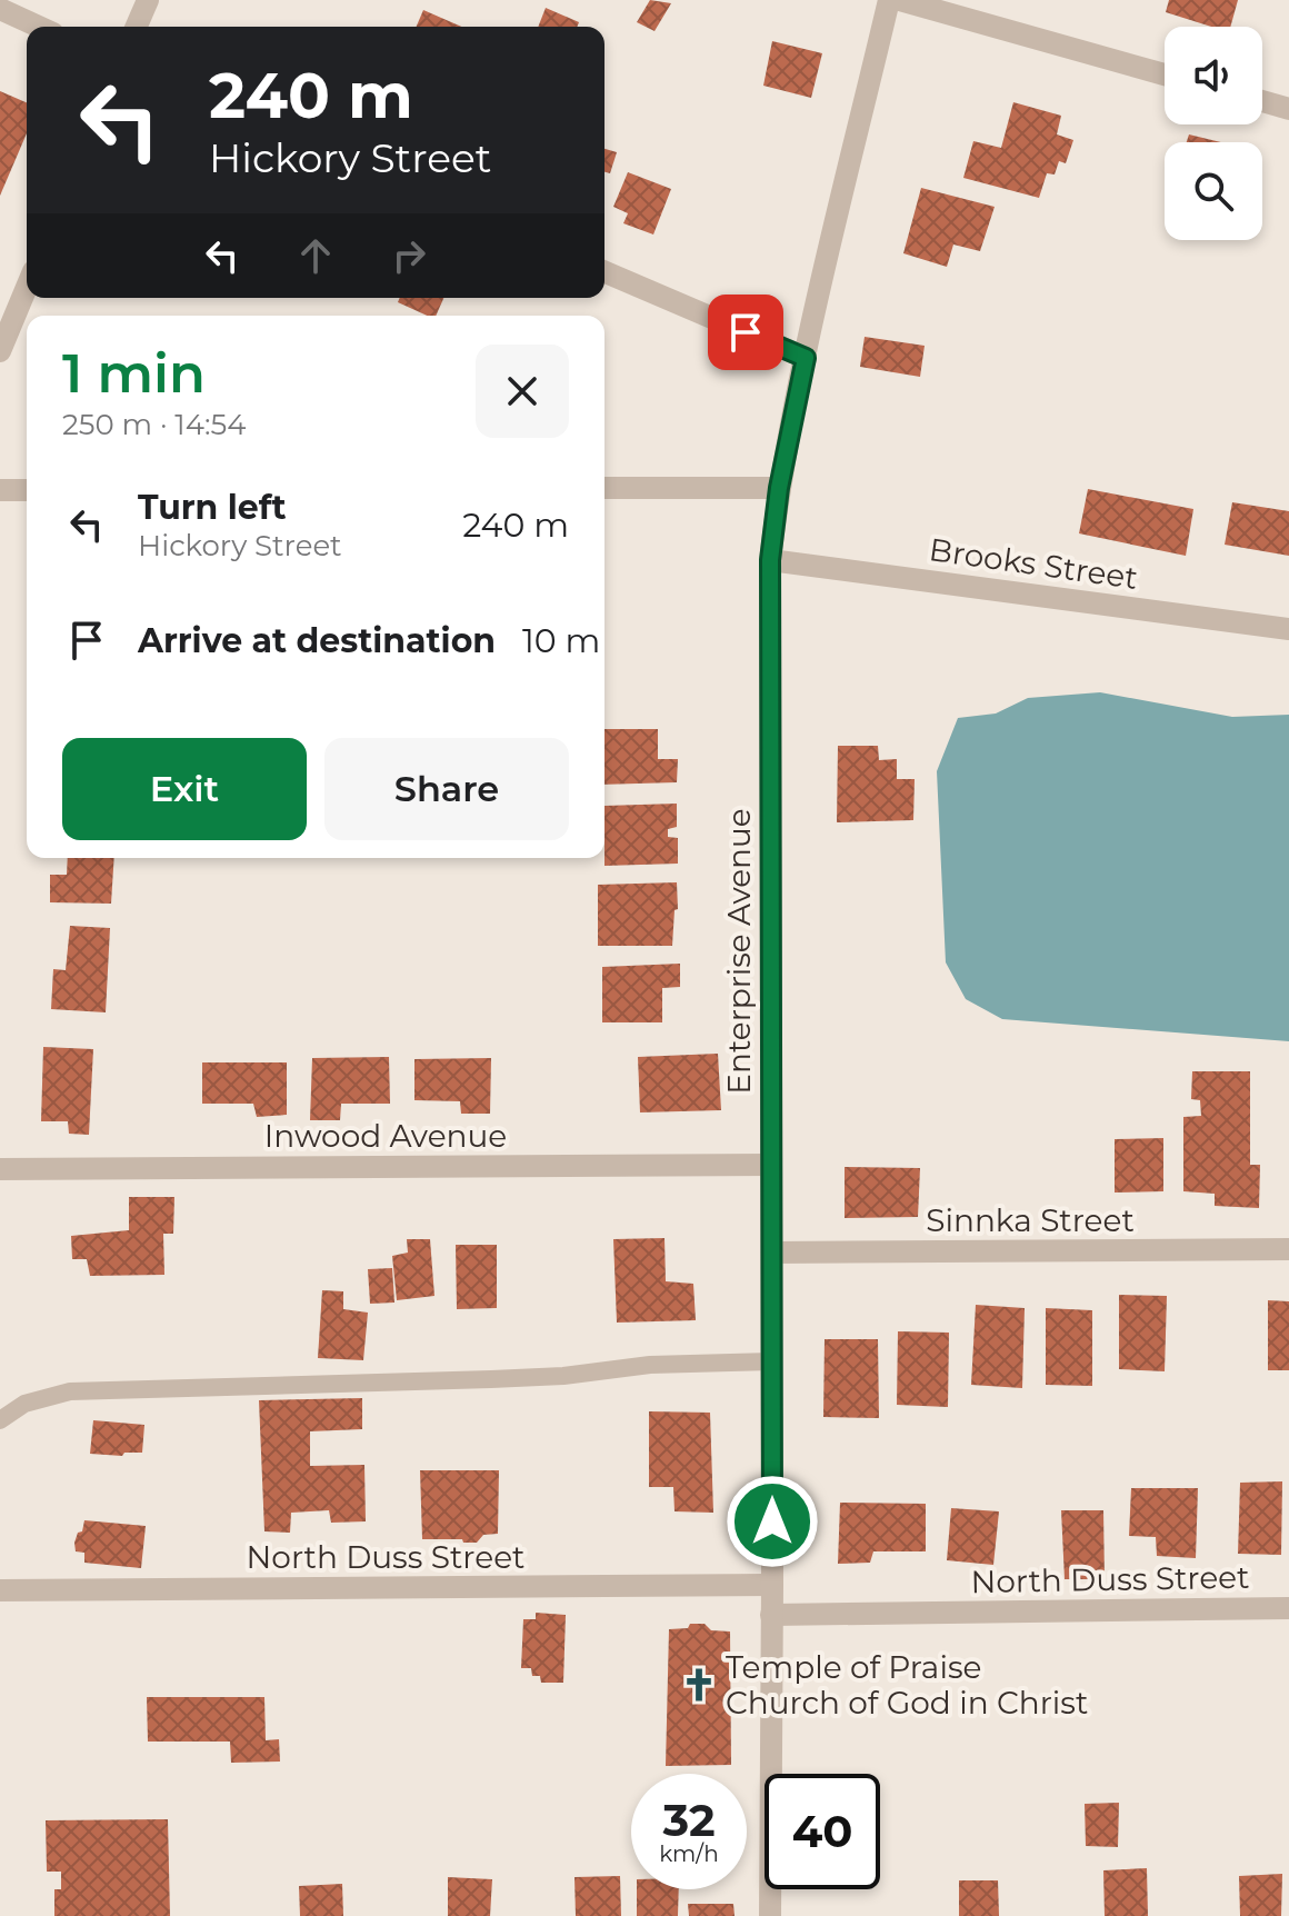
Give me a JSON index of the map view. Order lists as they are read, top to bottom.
{
  "streets": {
    "street": [
      "Brooks Street",
      "Enterprise Avenue",
      "Inwood Avenue",
      "Sinnka Street",
      "North Duss Street"
    ]
  },
  "crossings": [
    ["Brooks Street", "Enterprise Avenue"],
    ["Enterprise Avenue", "Inwood Avenue"],
    ["Enterprise Avenue", "Sinnka Street"],
    ["Enterprise Avenue", "North Duss Street"]
  ],
  "places": {
    "church": ["Temple of Praise Church of God in Christ"]
  },
  "page": {
    "turn": ["240 m", "Hickory Street"],
    "heading": ["1 min", "250 m · 14:54"],
    "list": [
      {
        "name": "Turn left",
        "note": "Hickory Street",
        "value": "240 m"
      },
      {
        "name": "Arrive at destination",
        "value": "10 m"
      }
    ],
    "buttons": ["Exit", "Share"],
    "speed": "32 km/h",
    "limit": "40"
  }
}
